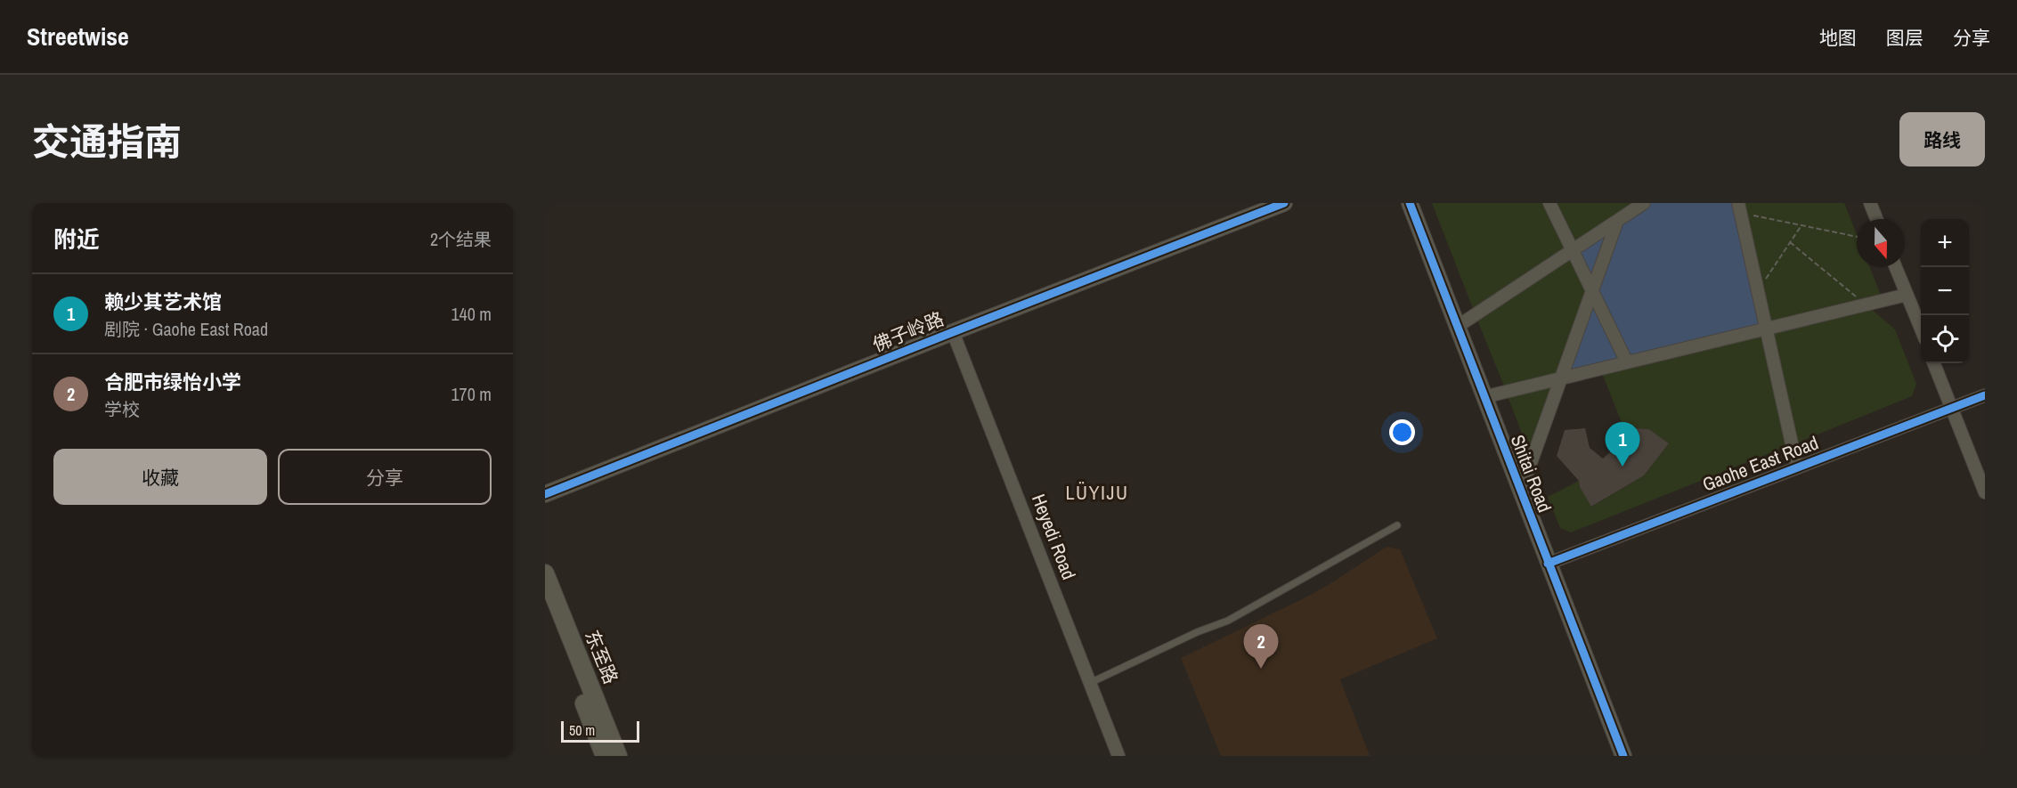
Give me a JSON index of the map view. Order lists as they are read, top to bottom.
{
  "streets": {
    "main road": ["东至路"],
    "street": [
      "佛子岭路",
      "Gaohe East Road",
      "Shitai Road",
      "Heyedi Road"
    ]
  },
  "crossings": [
    ["佛子岭路", "Heyedi Road"],
    ["Gaohe East Road", "Shitai Road"]
  ],
  "districts": ["LÜYIJU"],
  "scale_bar": "50 m",
  "north": "bottom",
  "page": {
    "header": "Streetwise",
    "nav": ["地图", "图层", "分享"],
    "title": "交通指南",
    "buttons": [
      "路线",
      ["收藏", "分享"]
    ],
    "heading": ["附近", "2个结果"],
    "map_buttons": ["+", "−"],
    "list": [
      {
        "mark": "1",
        "name": "赖少其艺术馆",
        "note": "剧院 · Gaohe East Road",
        "value": "140 m"
      },
      {
        "mark": "2",
        "name": "合肥市绿怡小学",
        "note": "学校",
        "value": "170 m"
      }
    ],
    "pins": ["1", "2"],
    "scale": "50 m"
  }
}
